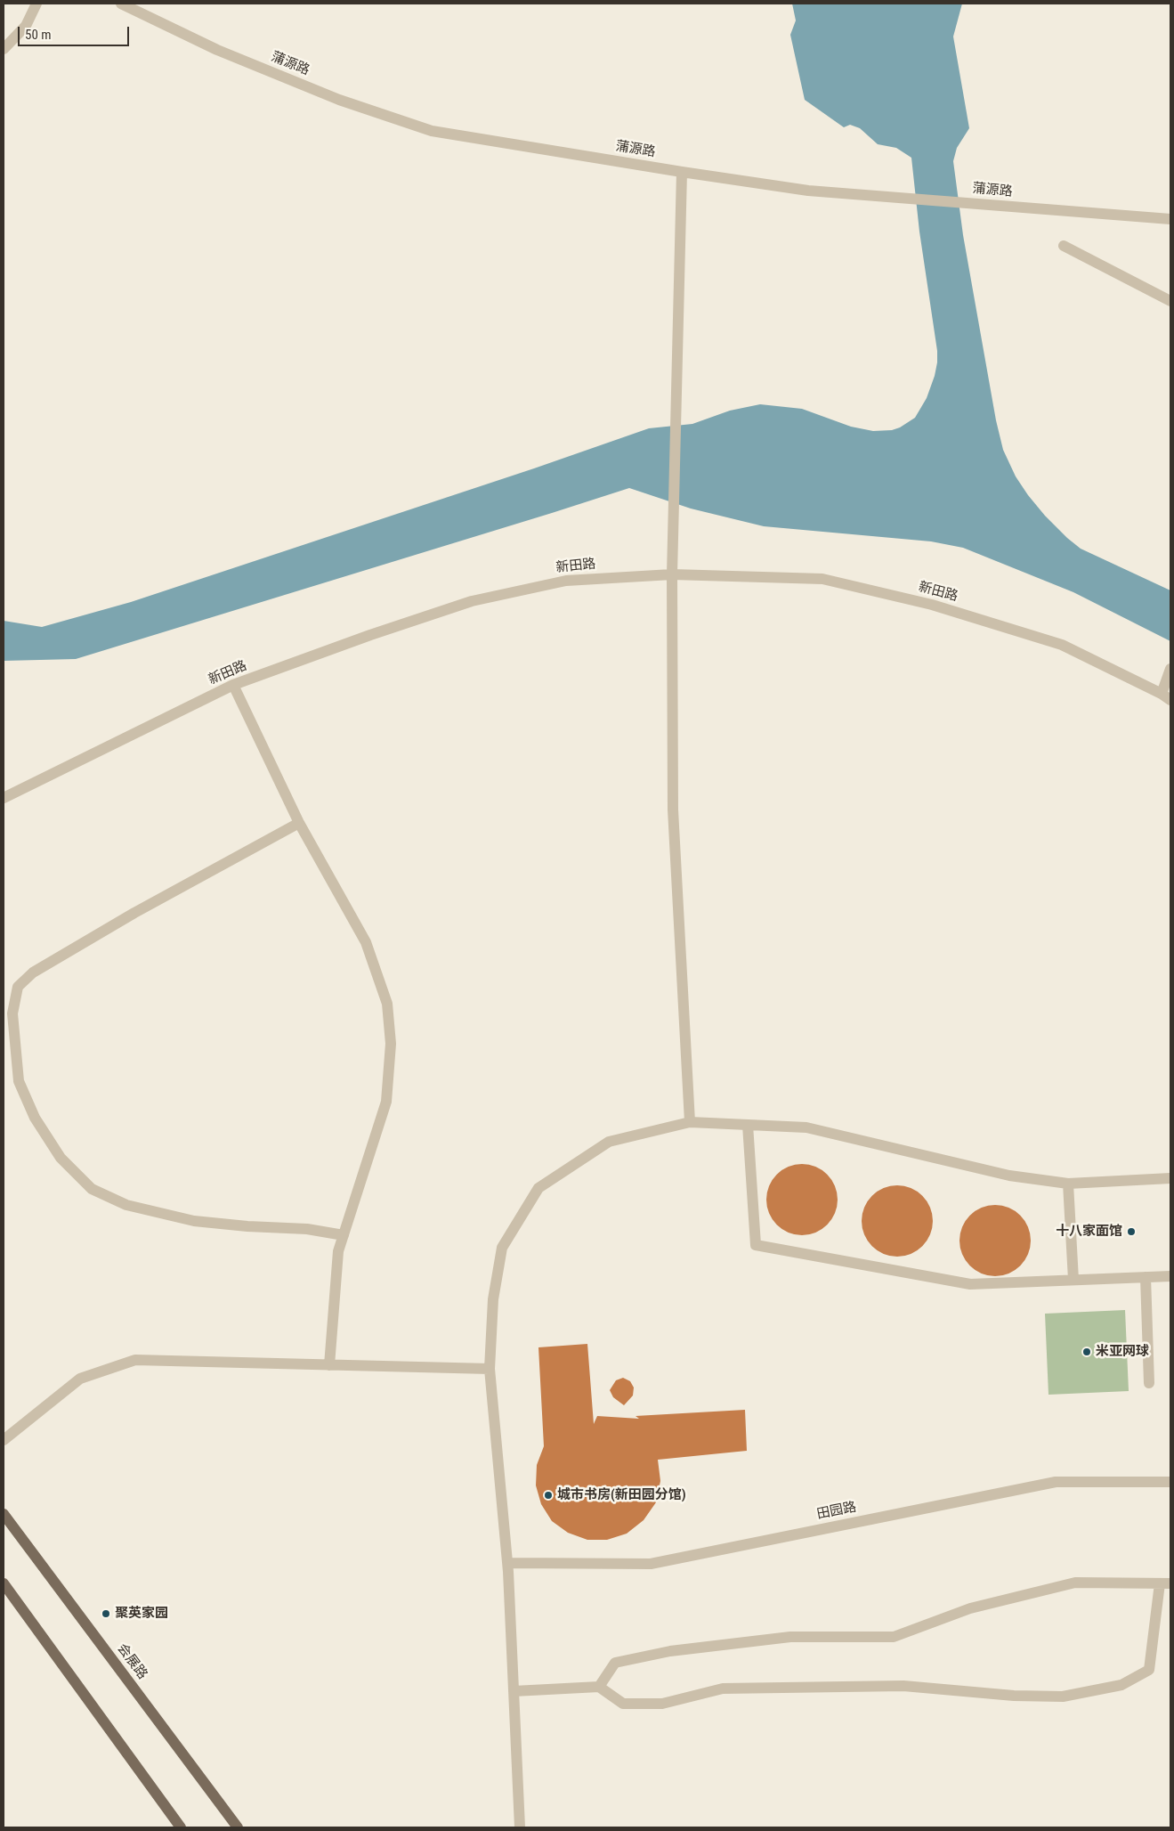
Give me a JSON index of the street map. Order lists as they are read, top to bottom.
{
  "streets": {
    "main road": ["会展路"],
    "street": ["蒲源路", "新田路", "田园路"]
  },
  "places": [
    "十八家面馆",
    "米亚网球",
    "城市书房(新田园分馆)",
    "聚英家园"
  ],
  "scale_bar": "50 m"
}
